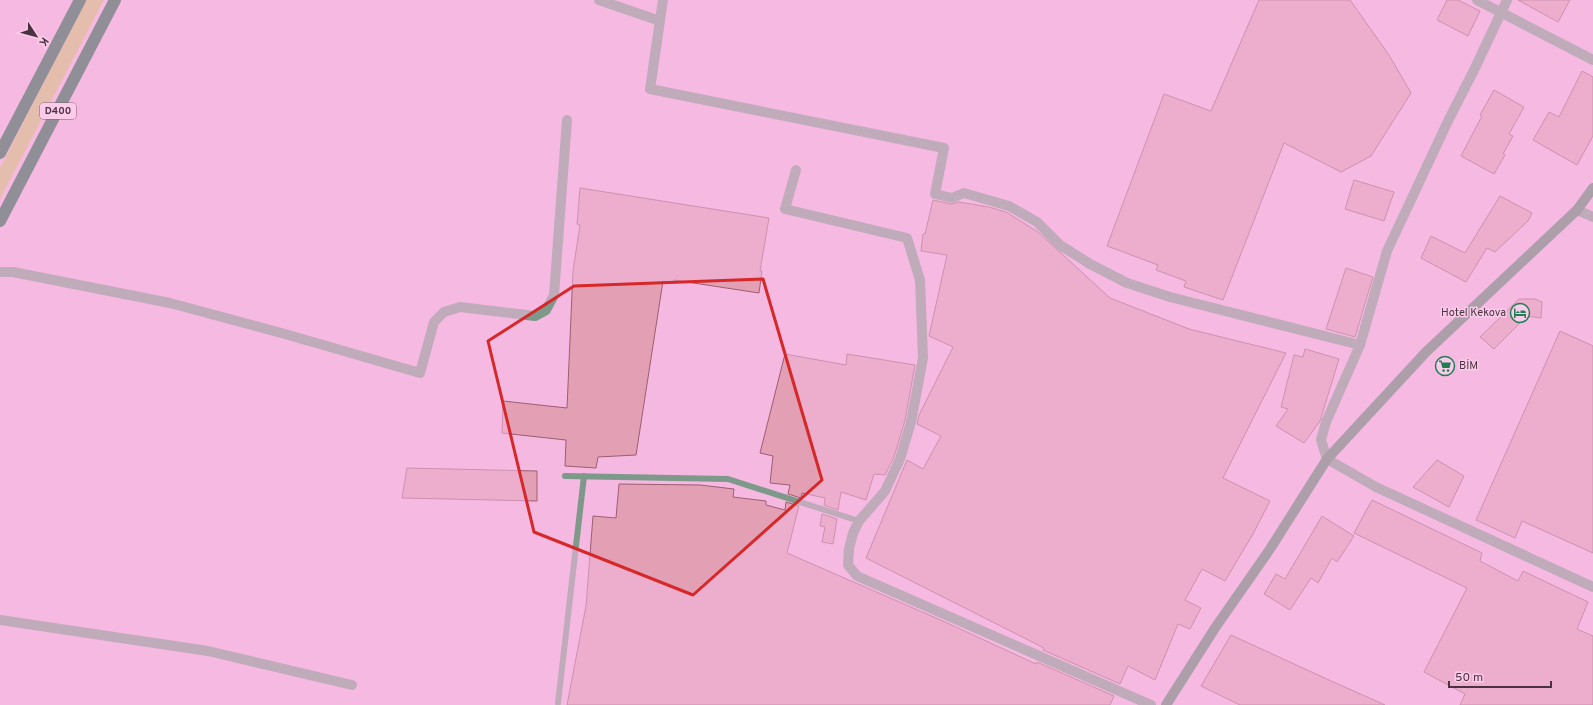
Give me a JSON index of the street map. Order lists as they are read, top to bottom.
{
  "streets": {
    "highway": ["D400"]
  },
  "places": {
    "hotel": ["Hotel Kekova"],
    "supermarket": ["BİM"]
  },
  "scale_bar": "50 m",
  "north": "bottom right"
}
